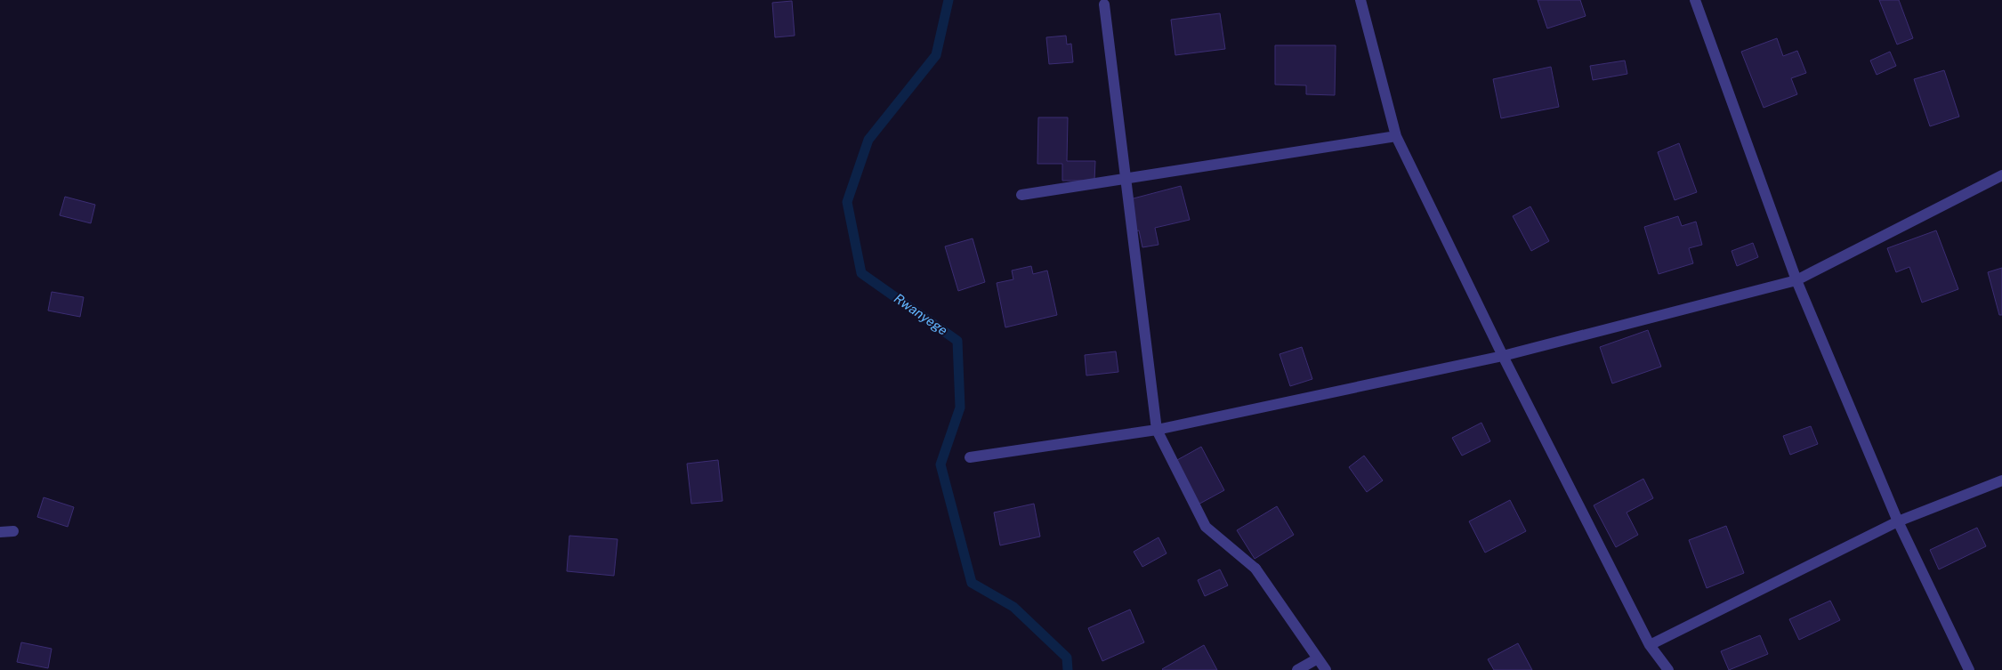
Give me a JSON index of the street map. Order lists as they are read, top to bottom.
{
  "water": ["Rwanyege"]
}
